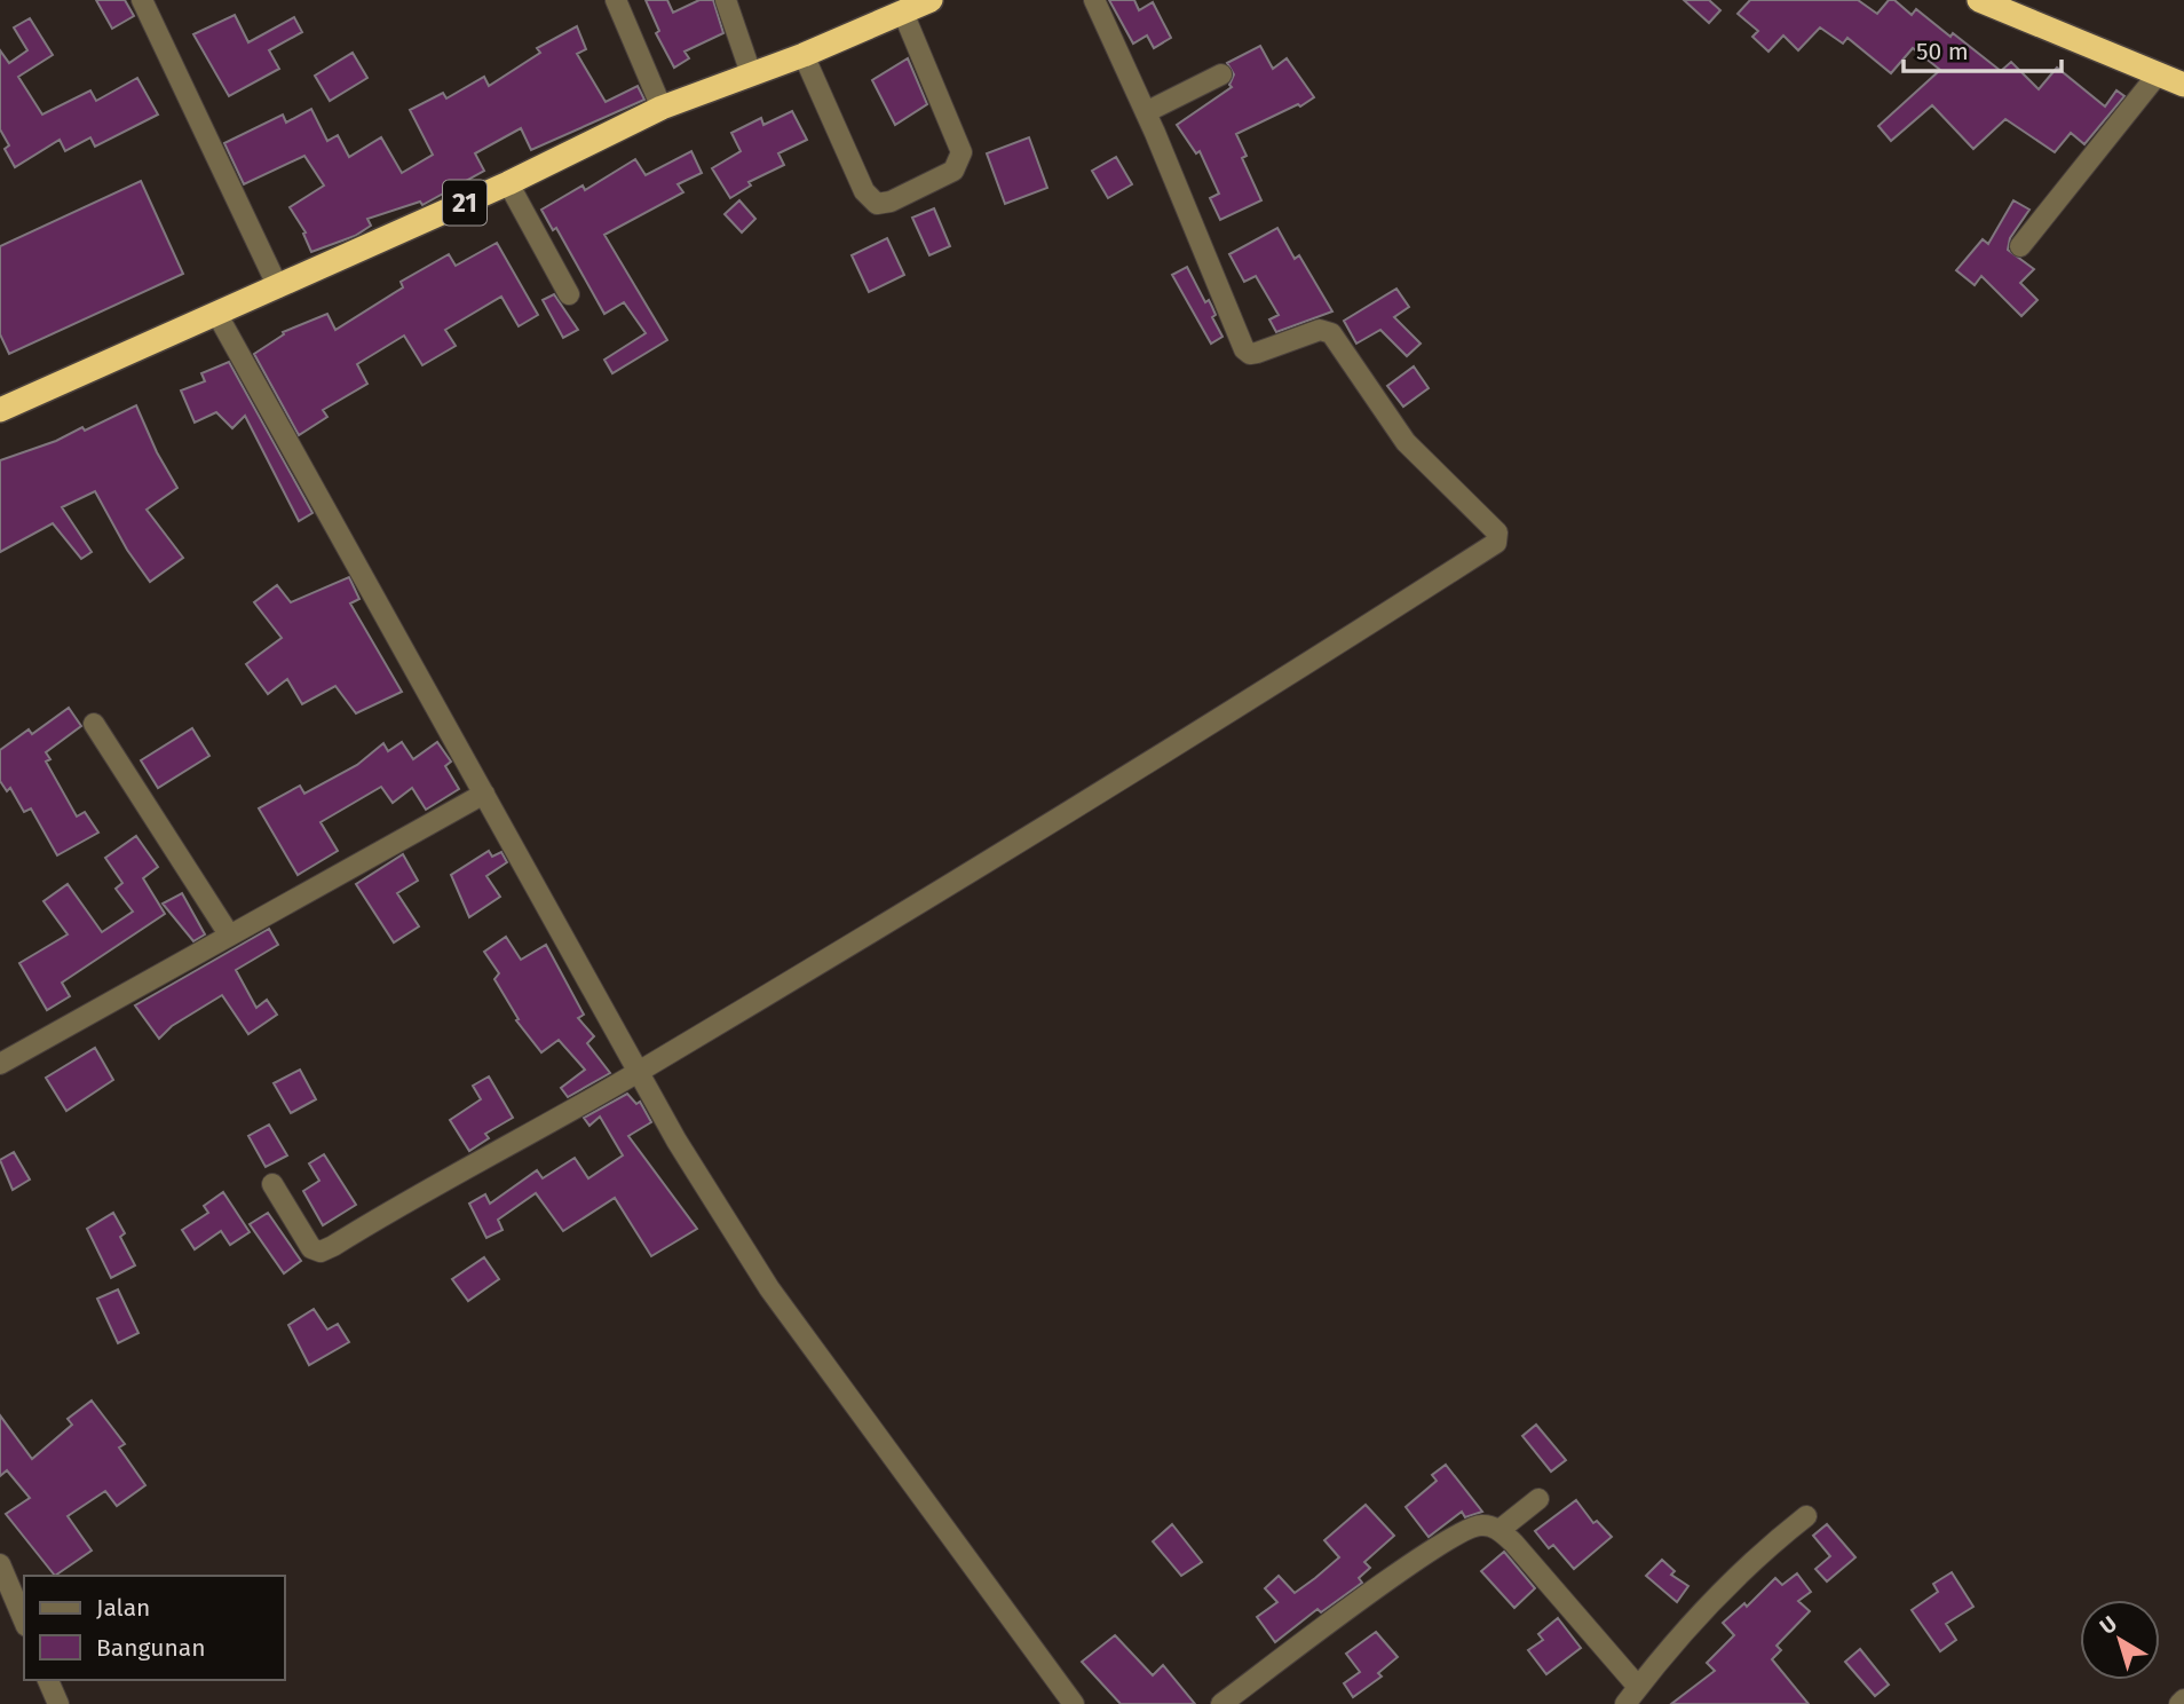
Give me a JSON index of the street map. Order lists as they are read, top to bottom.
{
  "streets": {
    "highway": ["21"]
  },
  "legend": ["Jalan", "Bangunan"],
  "scale_bar": "50 m",
  "north": "top left"
}
